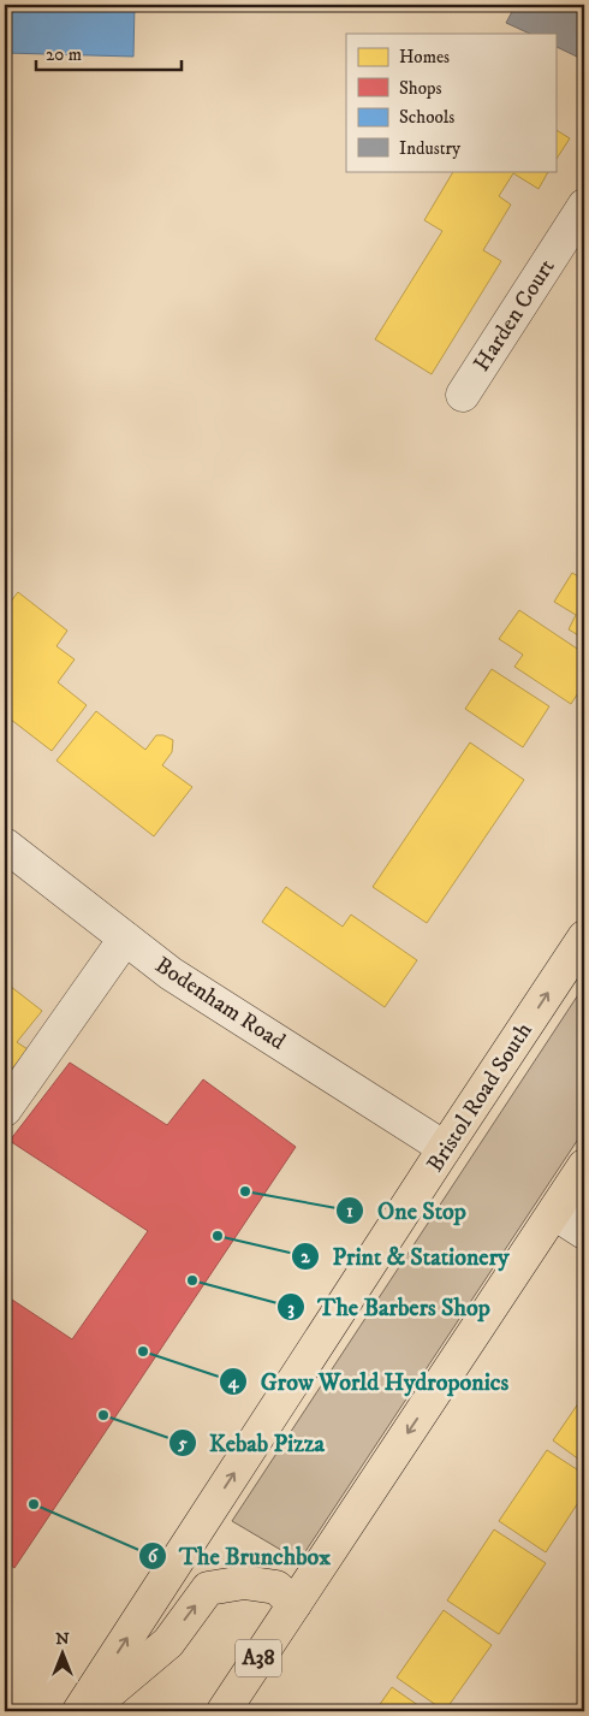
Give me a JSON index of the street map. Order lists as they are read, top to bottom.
{
  "streets": {
    "highway": ["Bristol Road South", "A38"],
    "street": ["Harden Court", "Bodenham Road"]
  },
  "crossings": [
    ["Bodenham Road", "Bristol Road South"]
  ],
  "places": [
    "One Stop",
    "Print & Stationery",
    "The Barbers Shop",
    "Grow World Hydroponics",
    "Kebab Pizza",
    "The Brunchbox"
  ],
  "legend": [
    "Homes",
    "Shops",
    "Schools",
    "Industry"
  ],
  "scale_bar": "20 m",
  "north": "top"
}
